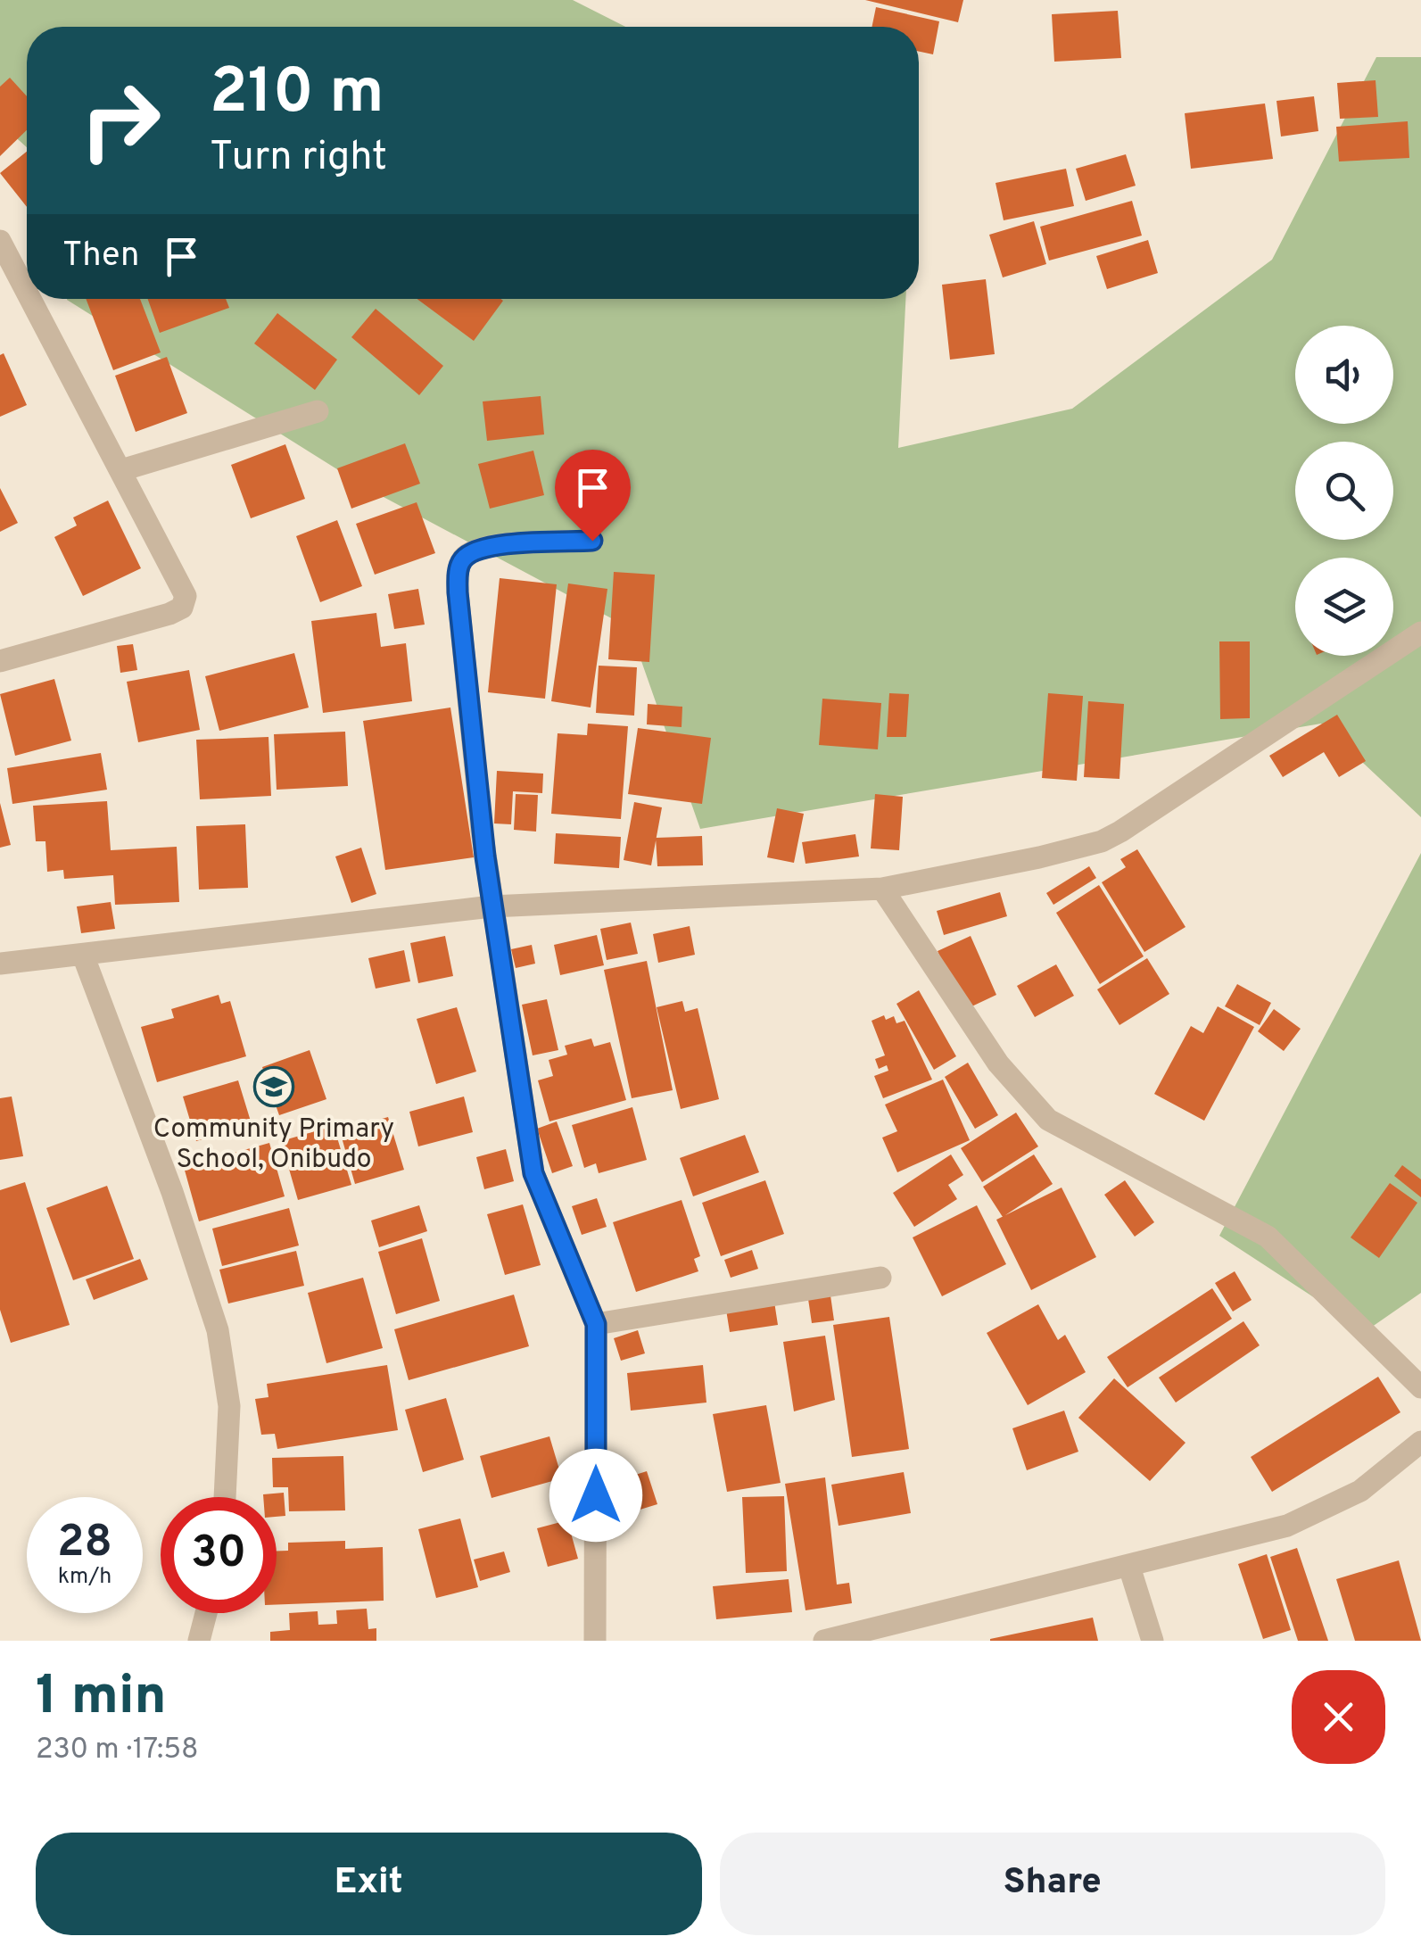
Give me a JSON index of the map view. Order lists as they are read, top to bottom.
{
  "places": {
    "school or university": ["Community Primary School, Onibudo"]
  },
  "page": {
    "turn": ["210 m", "Turn right"],
    "then": "Then",
    "speed": "28 km/h",
    "limit": "30",
    "heading": ["1 min", "230 m · 17:58"],
    "buttons": ["Exit", "Share"]
  }
}
